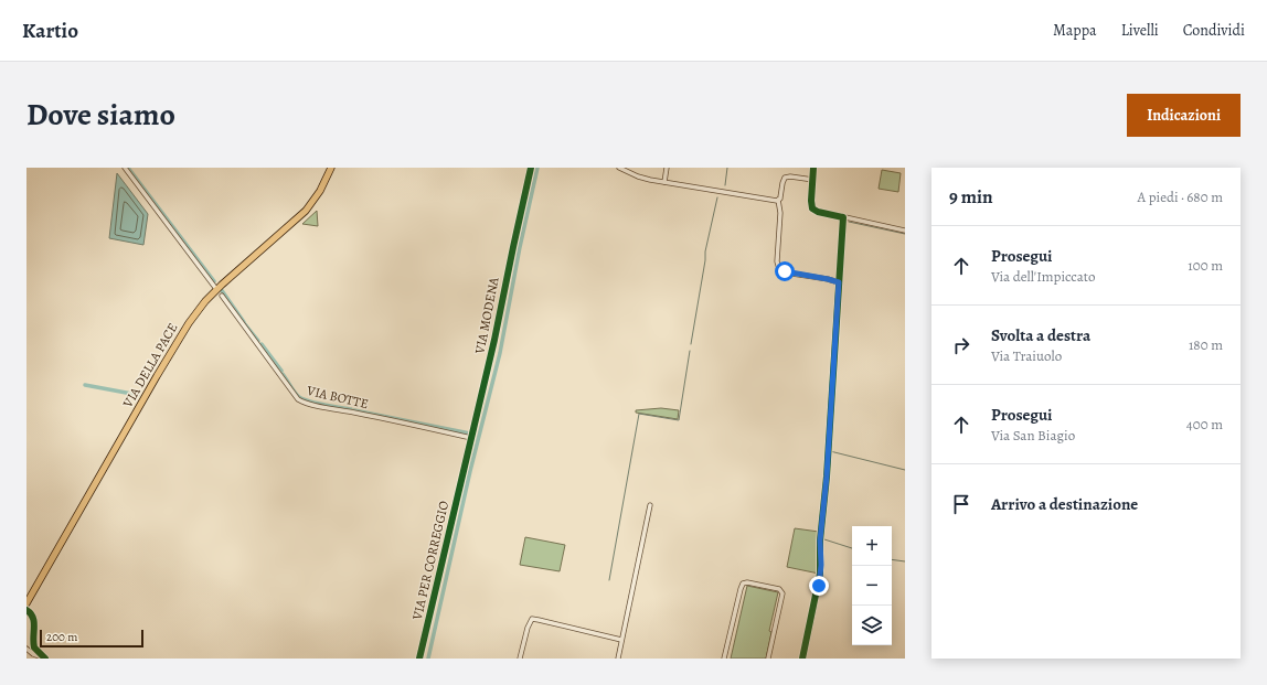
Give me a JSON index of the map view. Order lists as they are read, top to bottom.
{
  "streets": {
    "main road": ["VIA DELLA PACE"],
    "street": ["VIA MODENA", "VIA BOTTE", "VIA PER CORREGGIO"]
  },
  "crossings": [
    ["VIA MODENA", "VIA BOTTE"],
    ["VIA MODENA", "VIA PER CORREGGIO"]
  ],
  "scale_bar": "200 m",
  "page": {
    "header": "Kartio",
    "nav": ["Mappa", "Livelli", "Condividi"],
    "title": "Dove siamo",
    "buttons": "Indicazioni",
    "heading": ["9 min", "A piedi · 680 m"],
    "list": [
      ["Prosegui", "Via dell'Impiccato", "100 m"],
      ["Svolta a destra", "Via Traiuolo", "180 m"],
      ["Prosegui", "Via San Biagio", "400 m"],
      "Arrivo a destinazione"
    ],
    "map_buttons": ["+", "−"],
    "scale": "200 m"
  }
}
